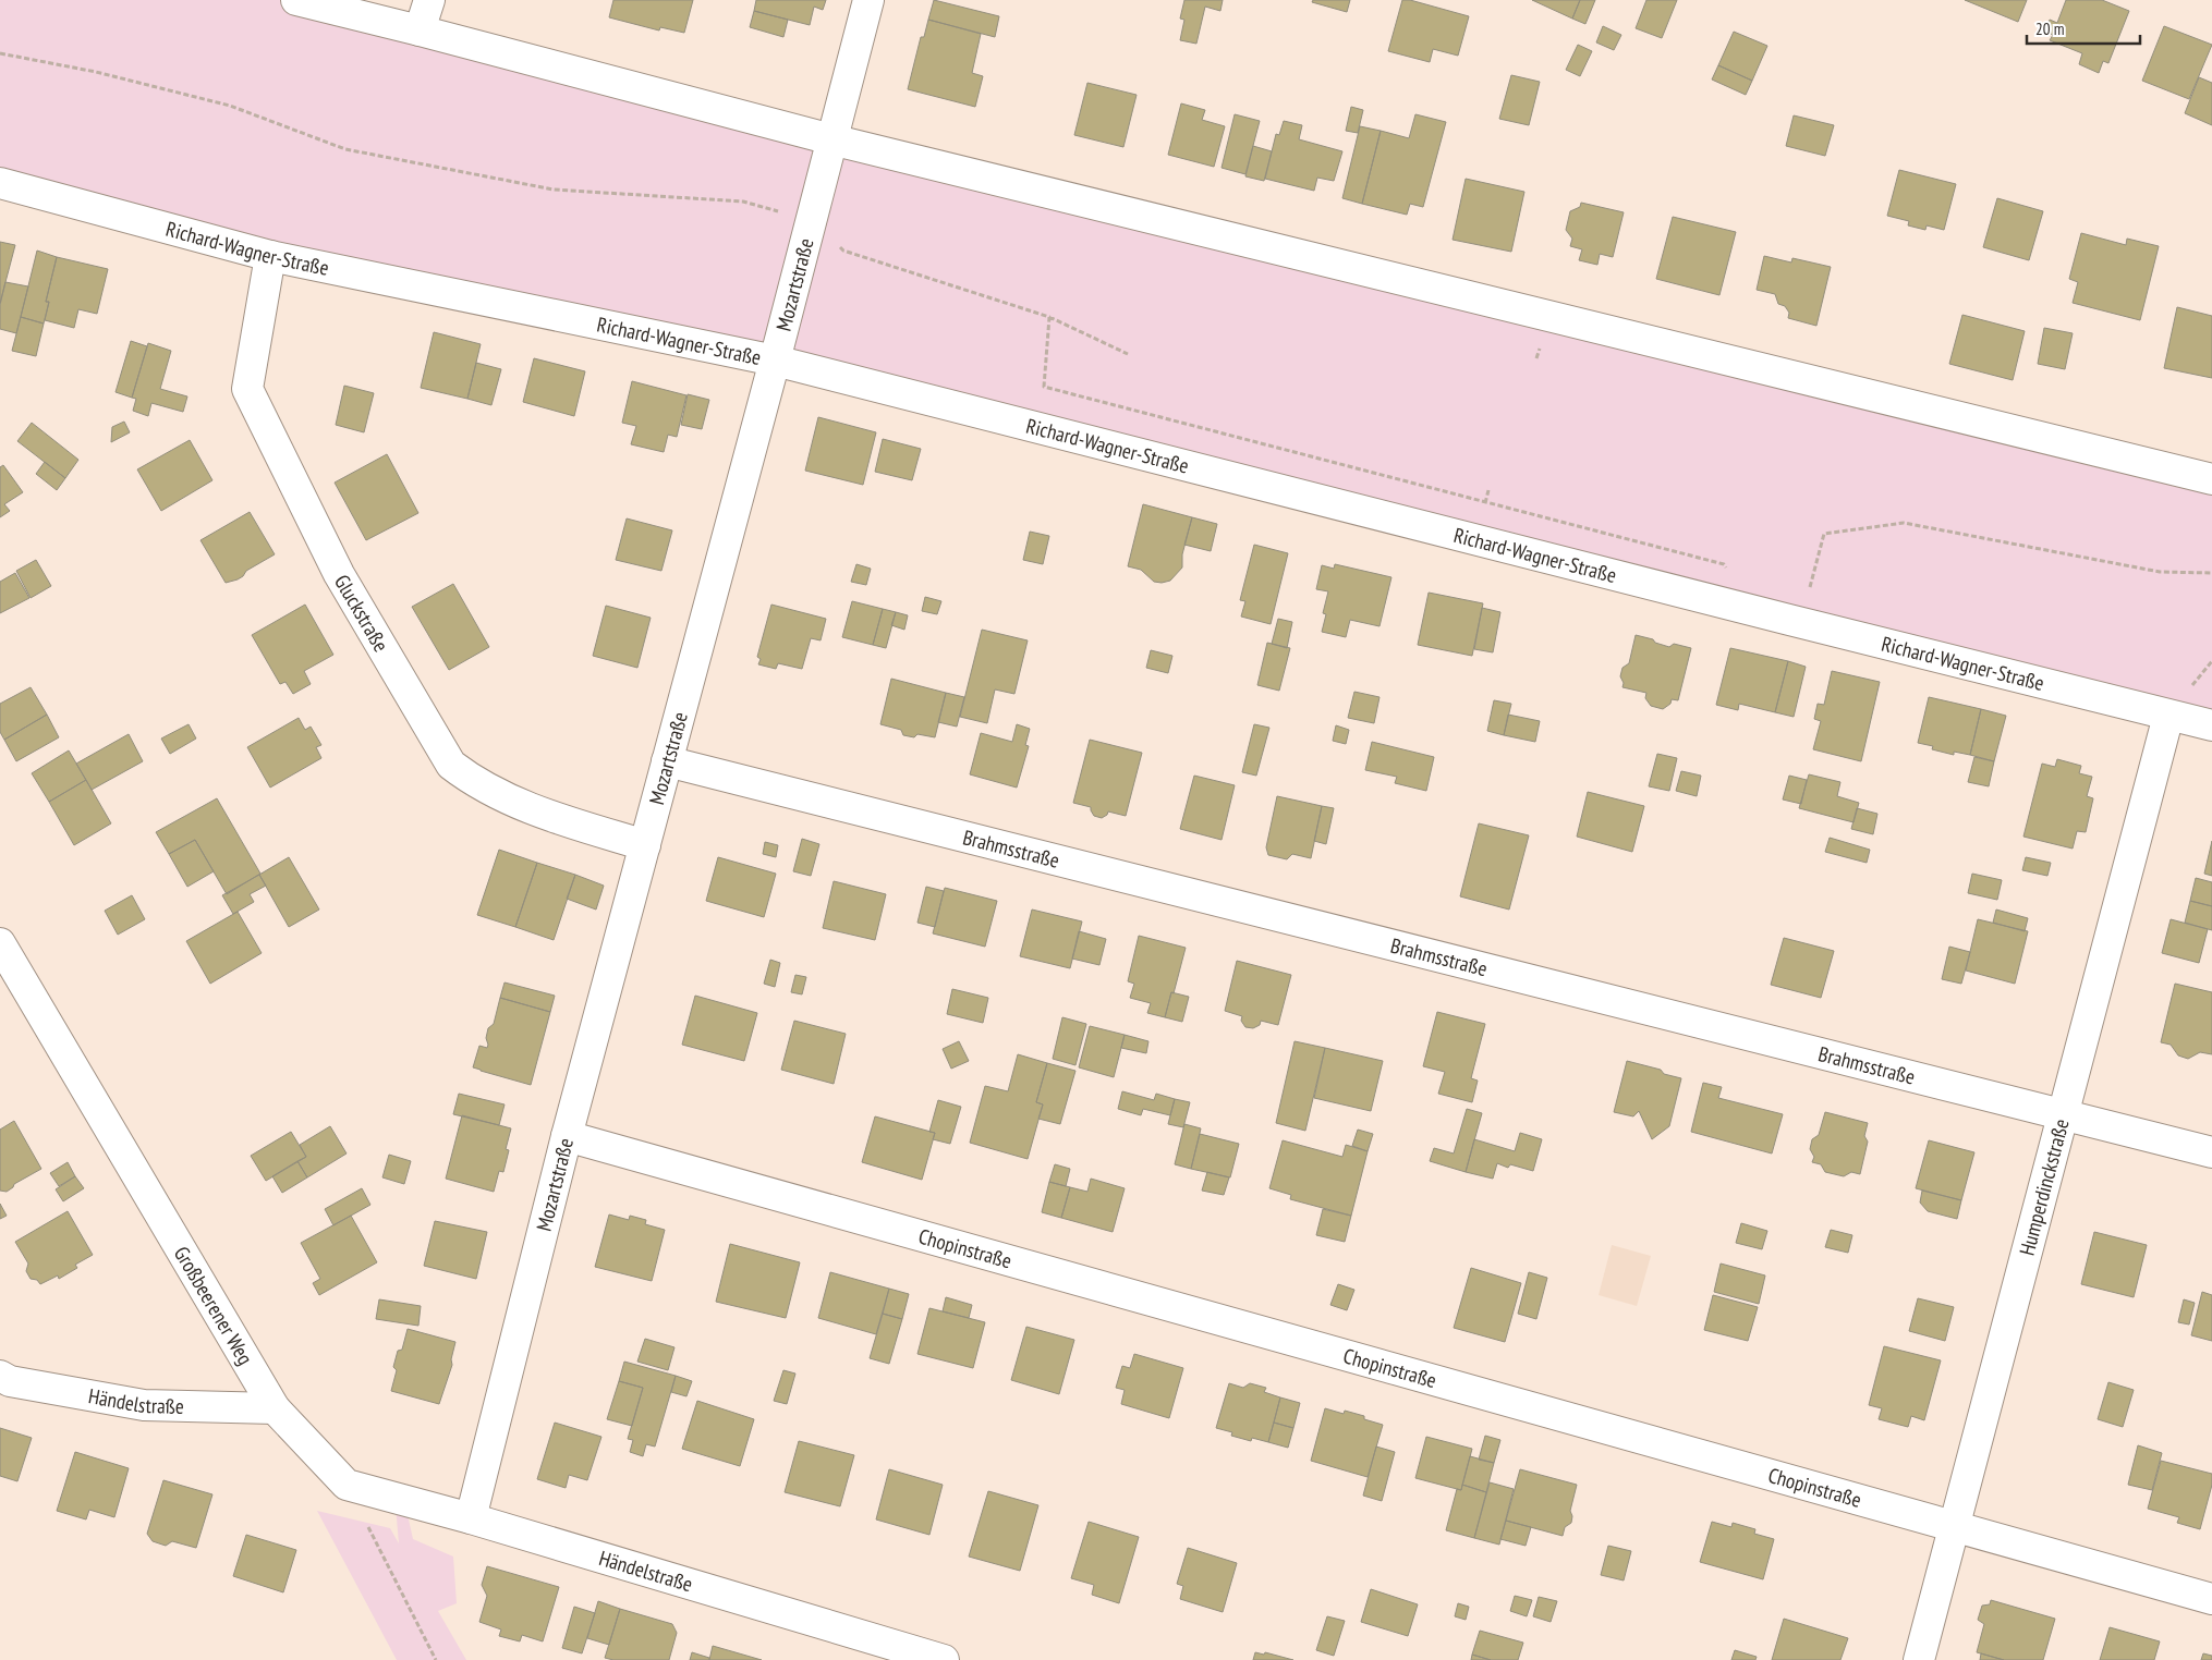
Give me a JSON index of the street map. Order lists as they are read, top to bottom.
{
  "streets": {
    "street": [
      "Richard-Wagner-Straße",
      "Mozartstraße",
      "Gluckstraße",
      "Brahmsstraße",
      "Humperdinckstraße",
      "Chopinstraße",
      "Großbeerener Weg",
      "Händelstraße"
    ]
  },
  "crossings": [
    ["Richard-Wagner-Straße", "Mozartstraße"],
    ["Richard-Wagner-Straße", "Gluckstraße"],
    ["Richard-Wagner-Straße", "Humperdinckstraße"],
    ["Mozartstraße", "Gluckstraße"],
    ["Mozartstraße", "Brahmsstraße"],
    ["Mozartstraße", "Chopinstraße"],
    ["Mozartstraße", "Händelstraße"],
    ["Brahmsstraße", "Humperdinckstraße"],
    ["Humperdinckstraße", "Chopinstraße"],
    ["Großbeerener Weg", "Händelstraße"]
  ],
  "scale_bar": "20 m"
}
